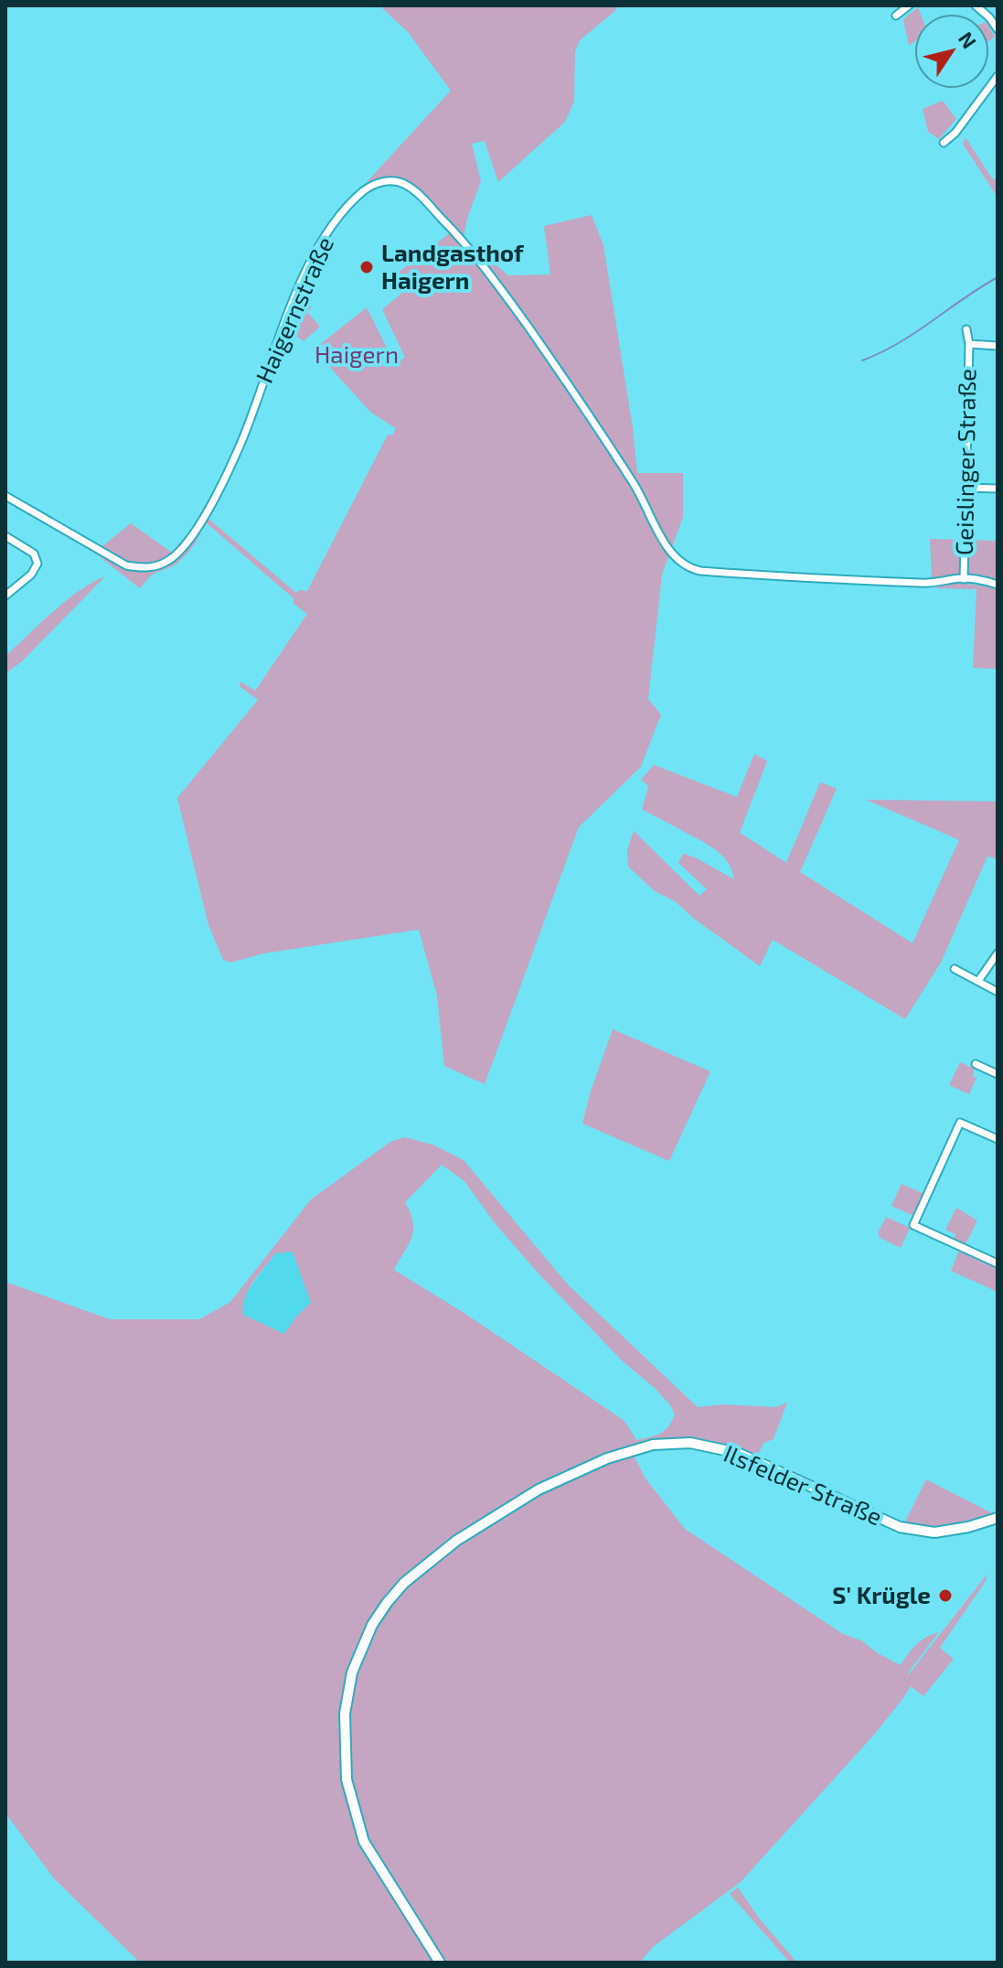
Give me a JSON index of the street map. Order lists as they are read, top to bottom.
{
  "streets": {
    "main road": ["Ilsfelder Straße"],
    "street": ["Haigernstraße", "Geislinger Straße"]
  },
  "crossings": [
    ["Haigernstraße", "Geislinger Straße"]
  ],
  "parks": ["Haigern"],
  "places": ["Landgasthof Haigern", "S' Krügle"],
  "north": "top right"
}
